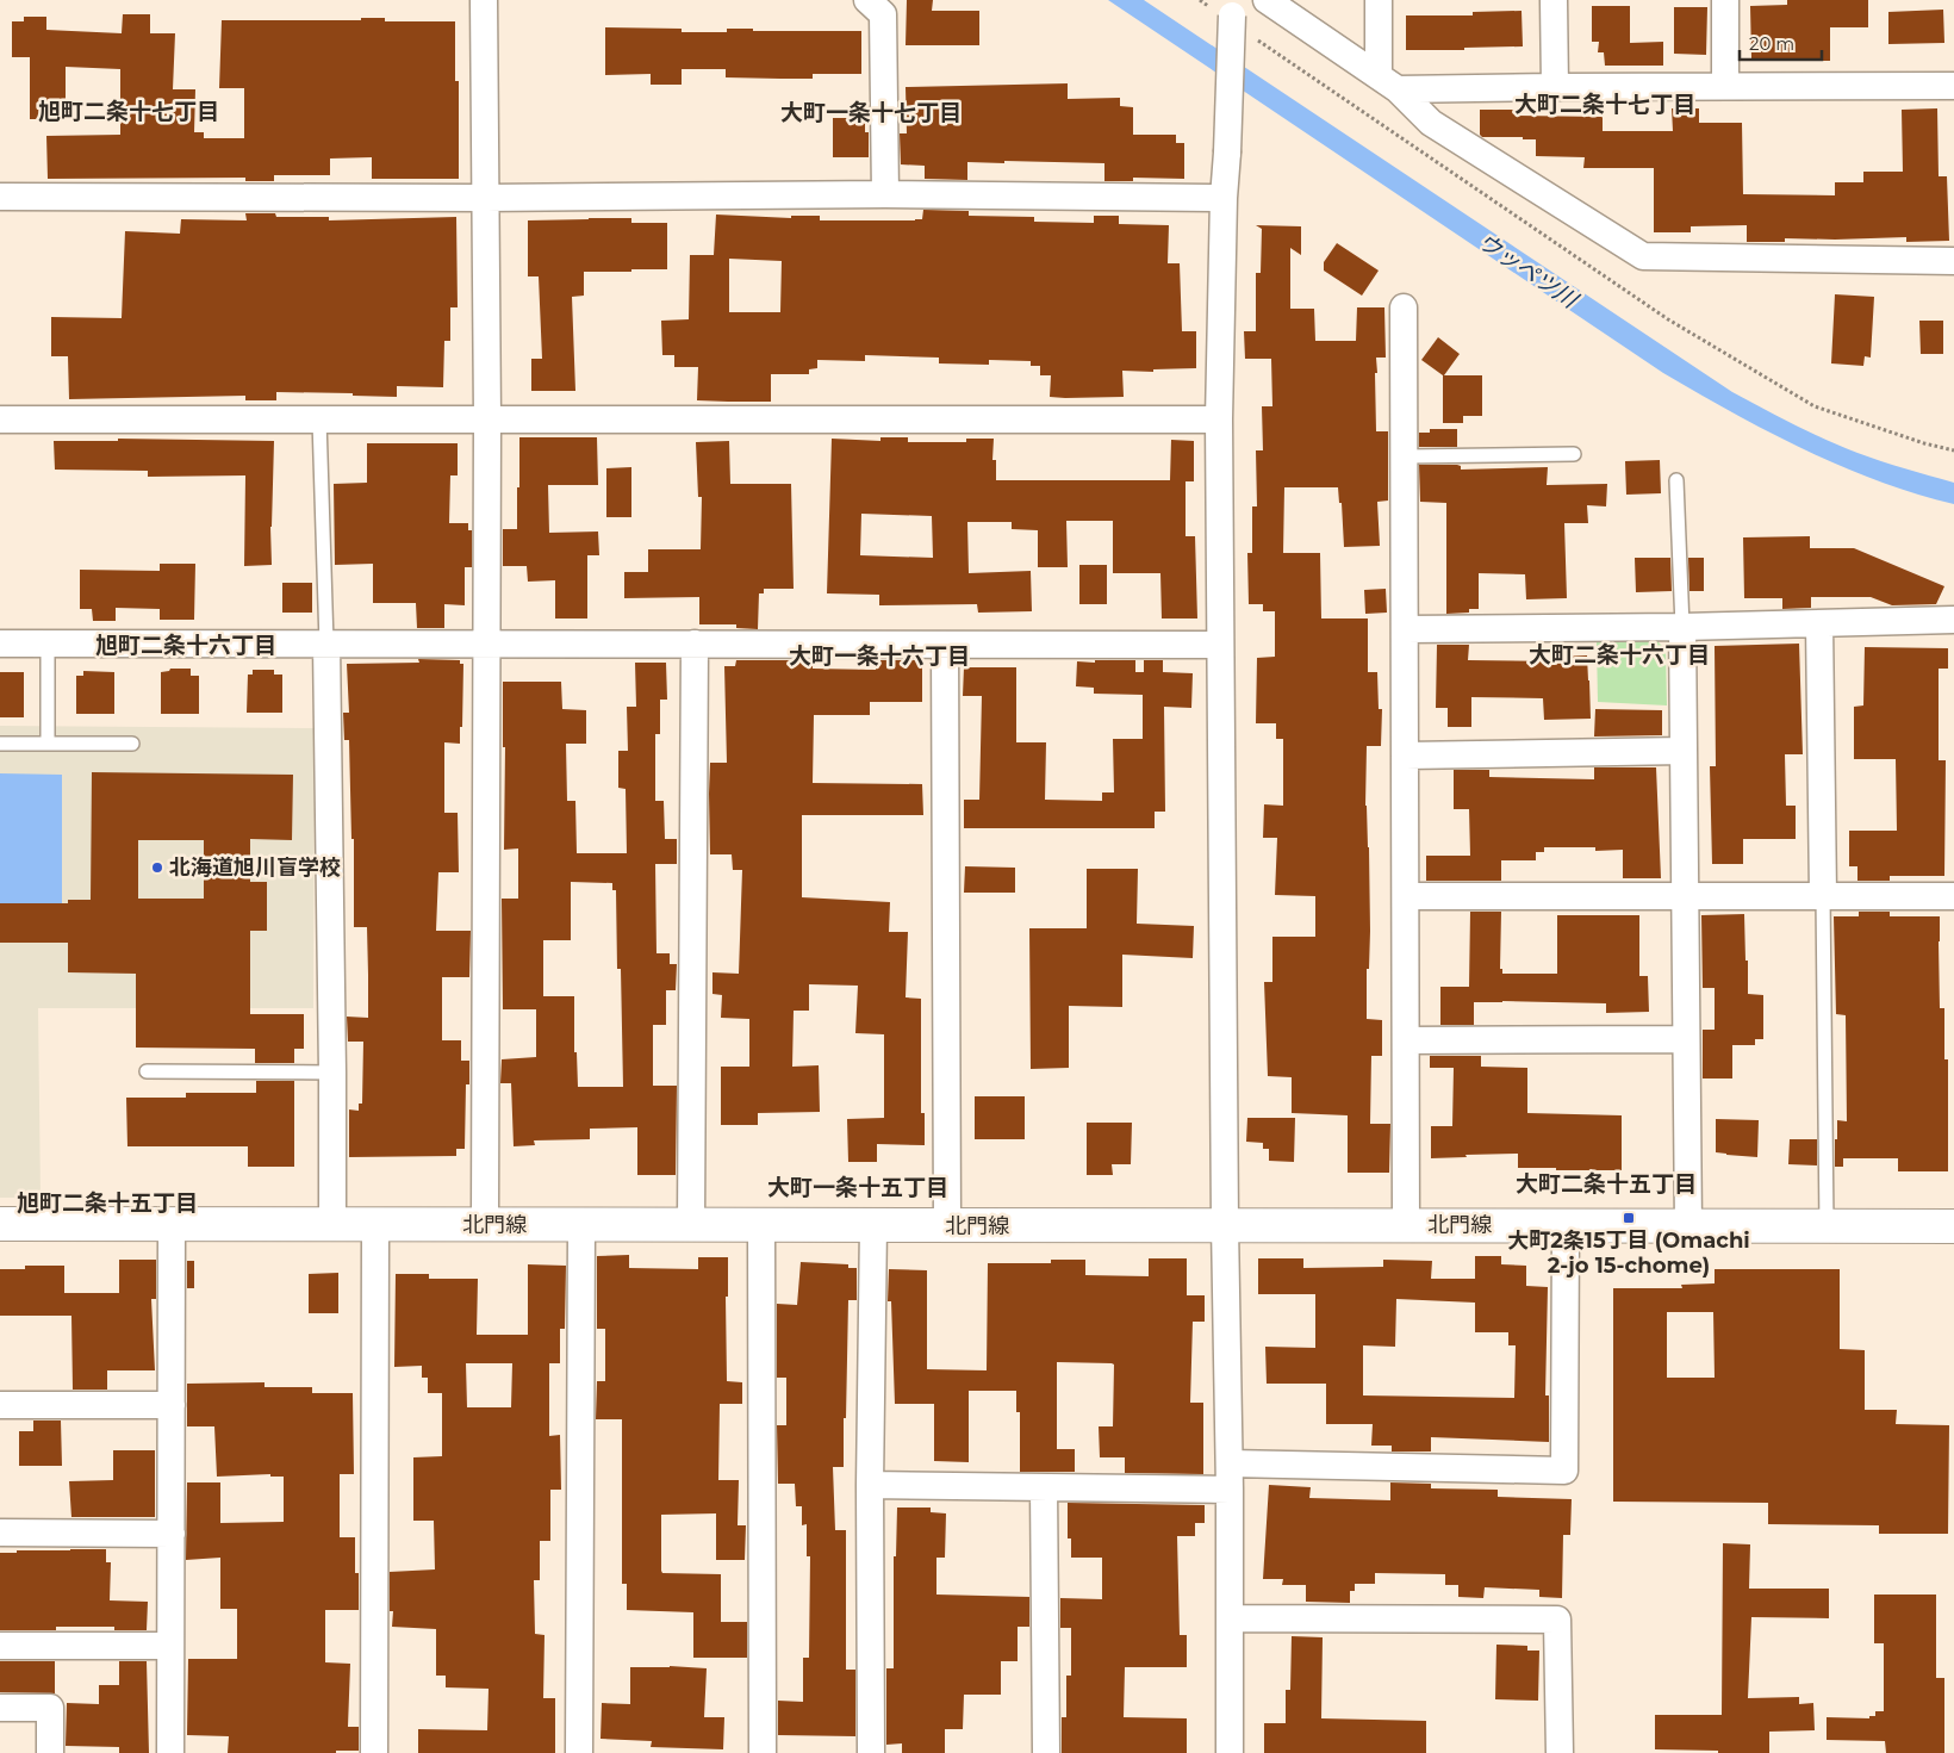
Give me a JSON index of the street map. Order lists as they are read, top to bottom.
{
  "streets": {
    "street": ["北門線"]
  },
  "districts": [
    "大町二条十七丁目",
    "旭町二条十七丁目",
    "大町一条十七丁目",
    "旭町二条十六丁目",
    "大町二条十六丁目",
    "大町一条十六丁目",
    "大町二条十五丁目",
    "大町一条十五丁目",
    "旭町二条十五丁目"
  ],
  "water": ["ウッペツ川"],
  "places": {
    "other": ["北海道旭川盲学校"],
    "transit": ["大町2条15丁目 (Omachi 2-jo 15-chome)"]
  },
  "scale_bar": "20 m"
}
